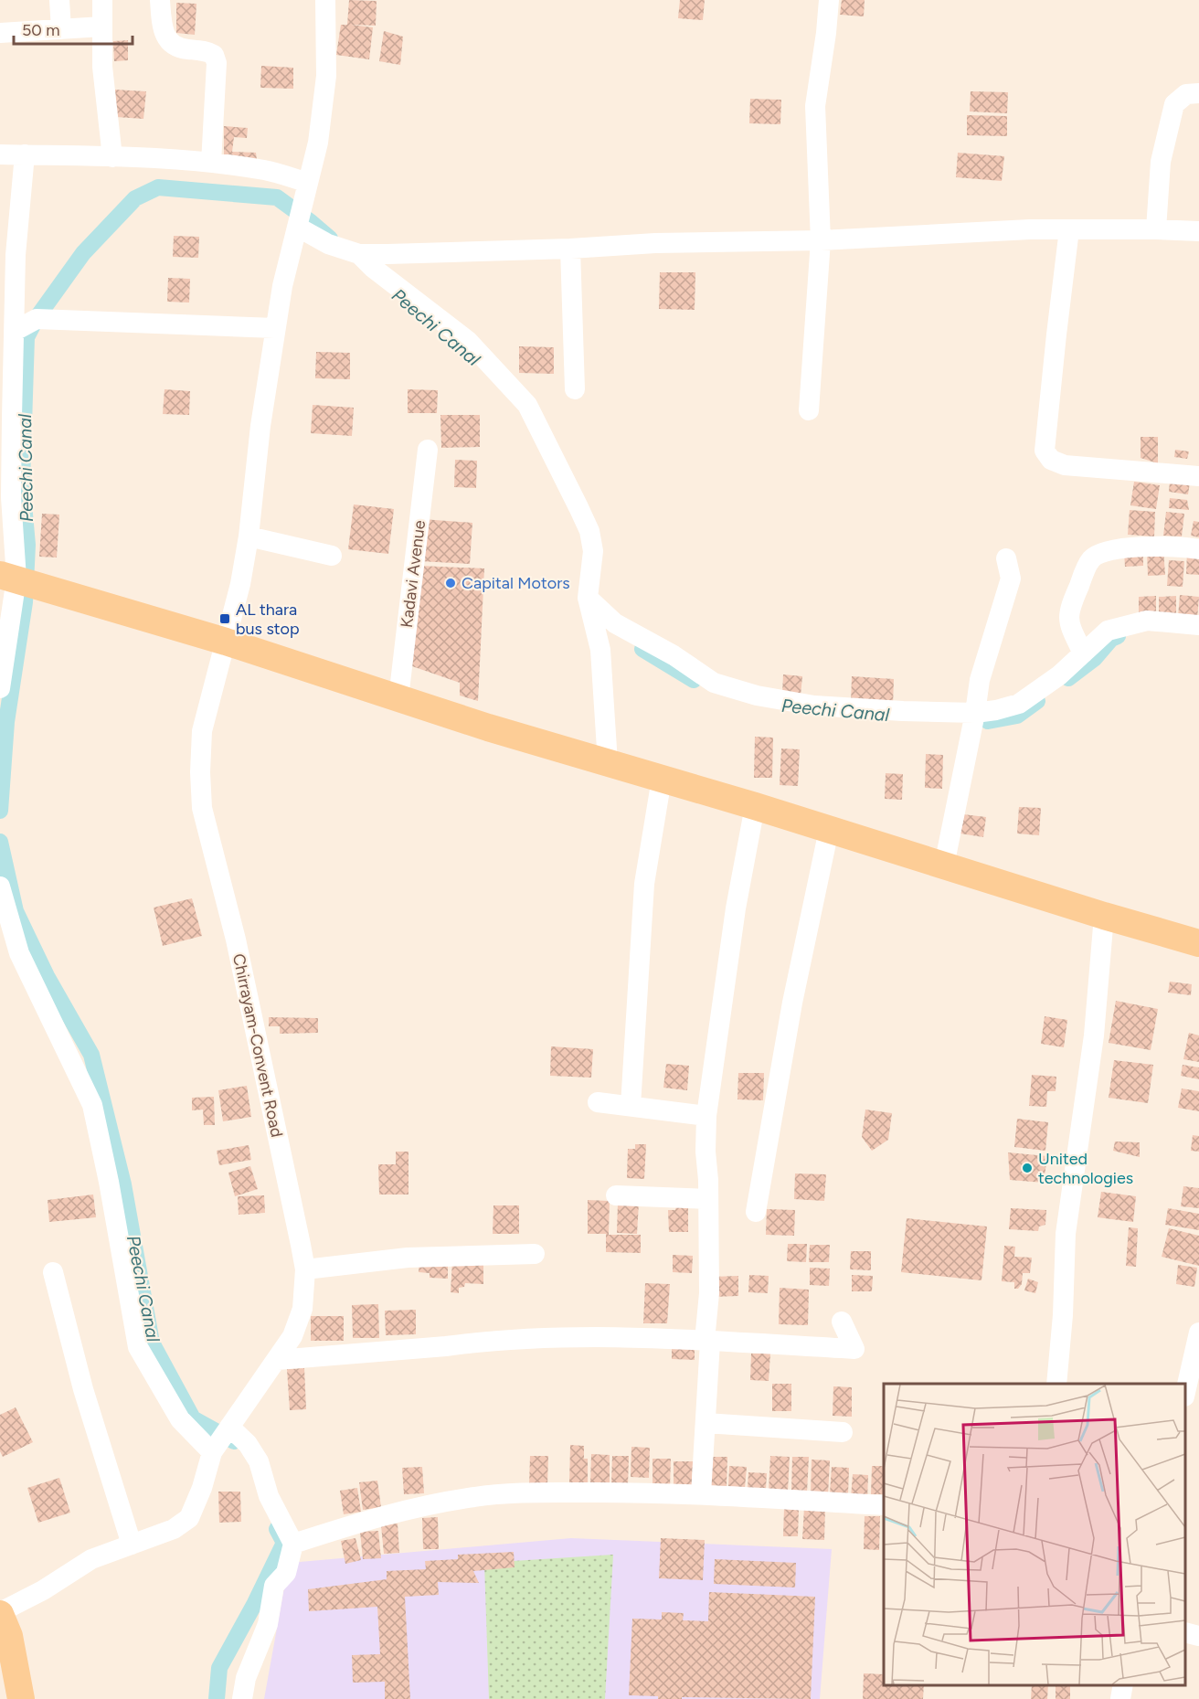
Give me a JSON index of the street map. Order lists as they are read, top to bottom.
{
  "streets": {
    "street": ["Kadavi Avenue", "Chirrayam-Convent Road"]
  },
  "water": ["Peechi Canal"],
  "places": {
    "other": ["Capital Motors", "United technologies"],
    "transit": ["AL thara bus stop"]
  },
  "scale_bar": "50 m"
}
